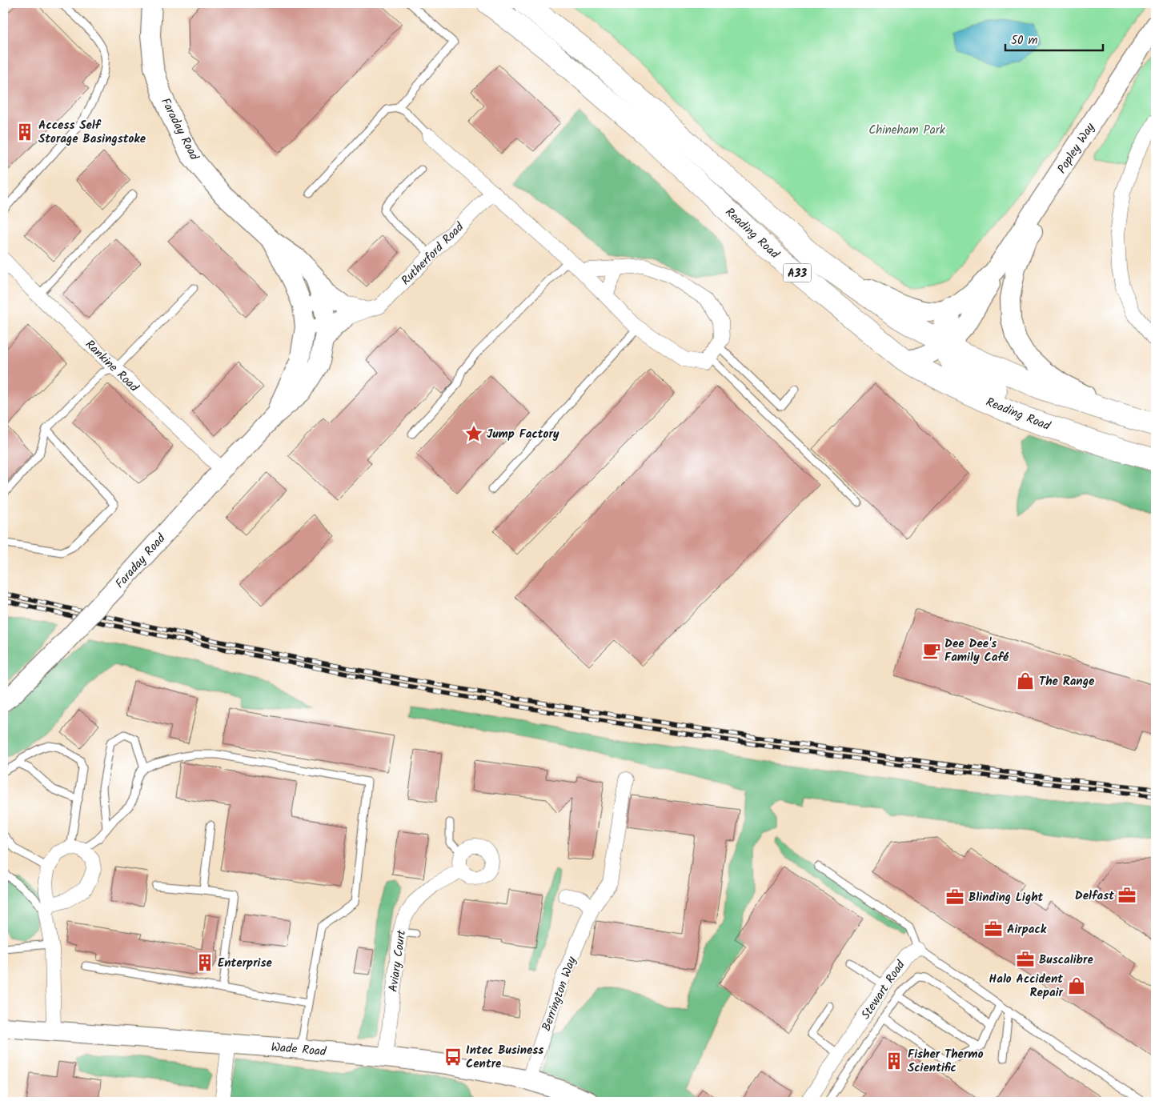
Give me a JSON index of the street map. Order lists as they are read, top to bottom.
{
  "streets": {
    "highway": ["Reading Road", "A33"],
    "street": [
      "Faraday Road",
      "Popley Way",
      "Rutherford Road",
      "Rankine Road",
      "Aviary Court",
      "Stewart Road",
      "Berrington Way",
      "Wade Road"
    ]
  },
  "crossings": [
    ["Faraday Road", "Rutherford Road"],
    ["Faraday Road", "Rankine Road"],
    ["Popley Way", "Reading Road"],
    ["Aviary Court", "Wade Road"],
    ["Berrington Way", "Wade Road"]
  ],
  "parks": ["Chineham Park"],
  "places": {
    "building": ["Access Self Storage Basingstoke", "Enterprise", "Fisher Thermo Scientific"],
    "place": ["Jump Factory"],
    "cafe": ["Dee Dee's Family Café"],
    "shop": ["The Range", "Halo Accident Repair"],
    "office": [
      "Delfast",
      "Blinding Light",
      "Airpack",
      "Buscalibre"
    ],
    "bus stop": ["Intec Business Centre"]
  },
  "scale_bar": "50 m"
}
